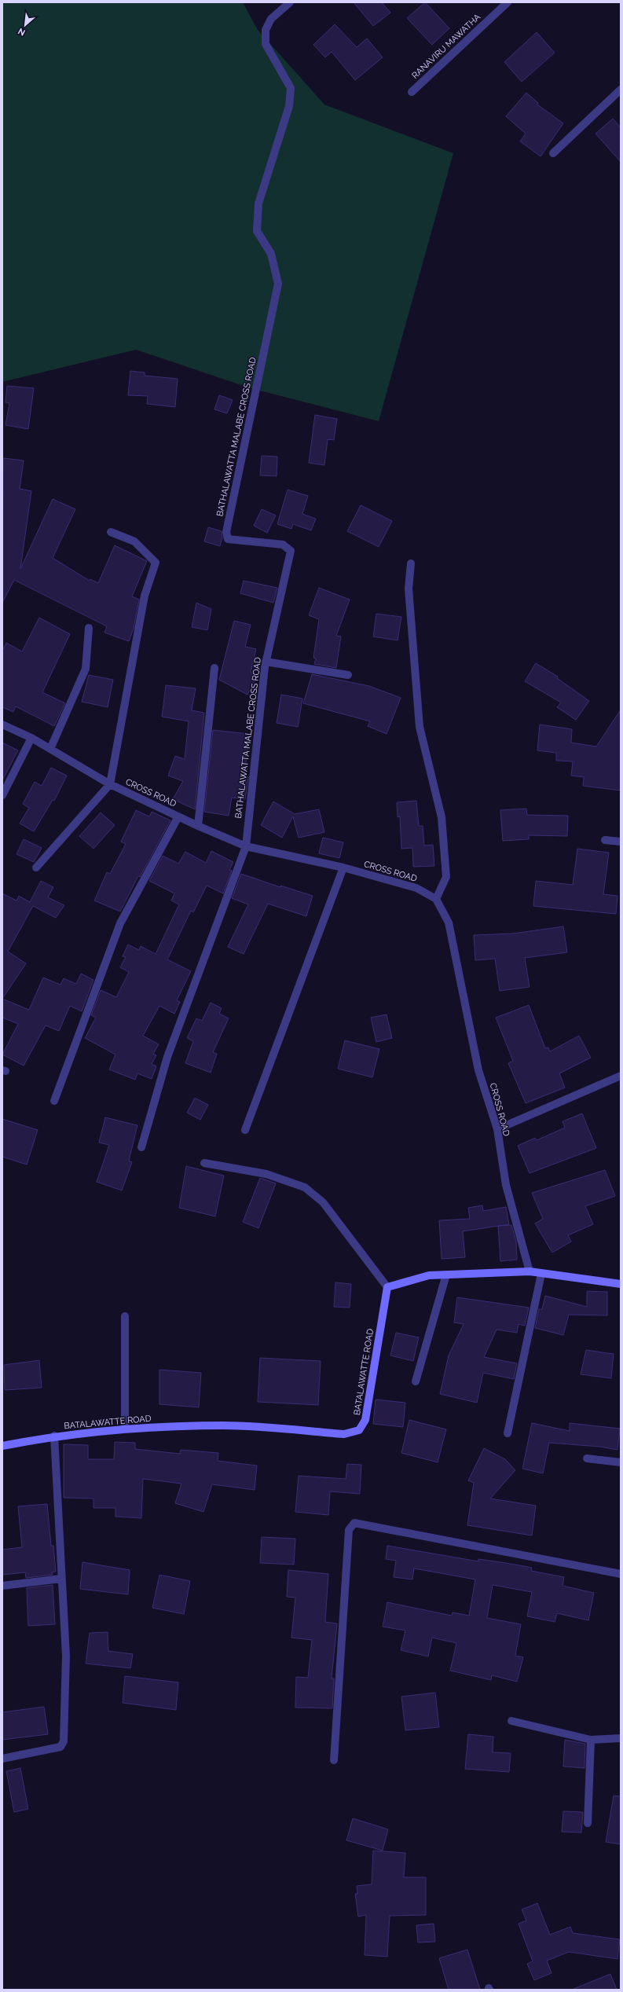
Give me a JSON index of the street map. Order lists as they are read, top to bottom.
{
  "streets": {
    "street": [
      "RANAVIRU MAWATHA",
      "BATHALAWATTA MALABE CROSS ROAD",
      "CROSS ROAD",
      "BATALAWATTE ROAD"
    ]
  },
  "crossings": [
    ["BATHALAWATTA MALABE CROSS ROAD", "CROSS ROAD"]
  ],
  "north": "bottom left"
}
